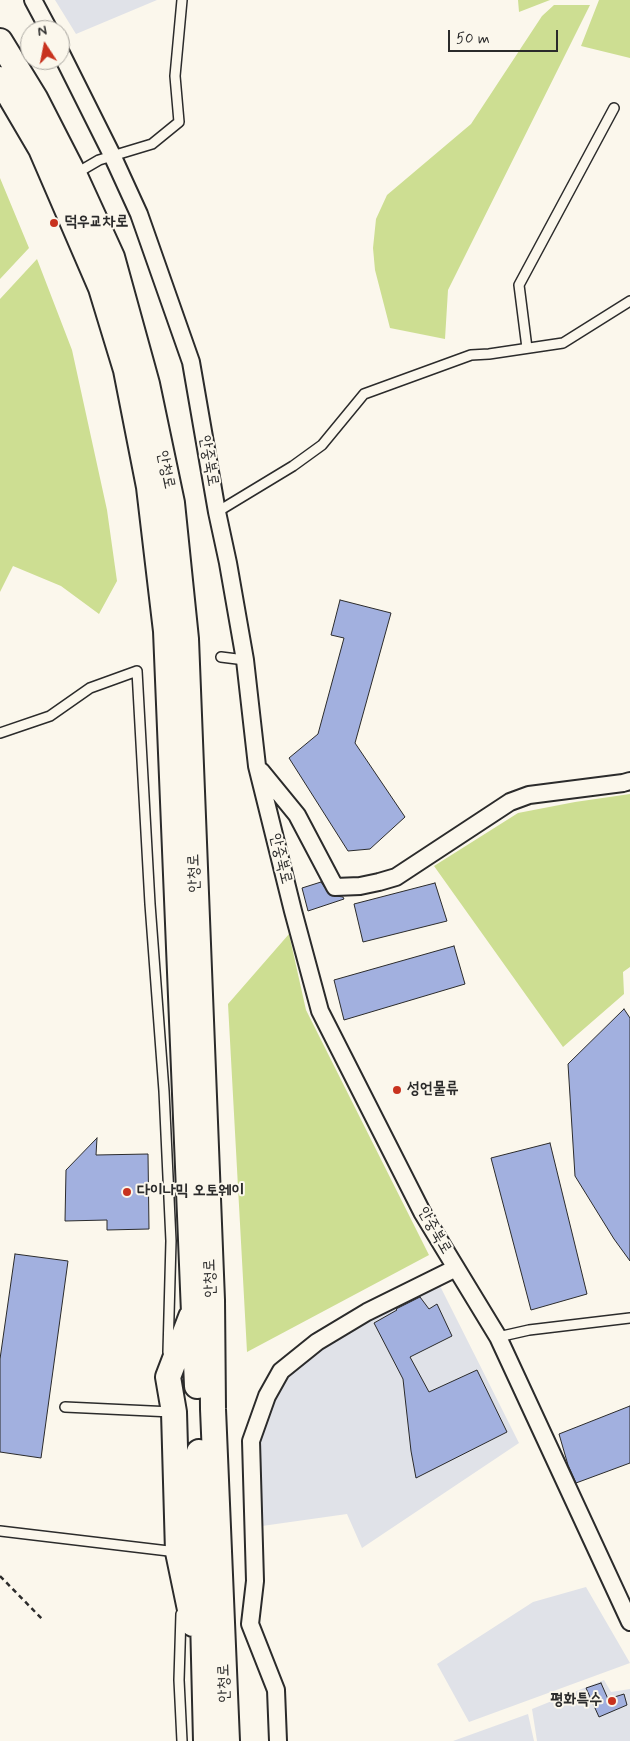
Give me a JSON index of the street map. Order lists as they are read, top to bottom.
{
  "streets": {
    "street": ["안중북로", "안청로"]
  },
  "places": [
    "덕우교차로",
    "성언물류",
    "다이나믹 오토웨이",
    "평화특수"
  ],
  "scale_bar": "50 m",
  "north": "top"
}
